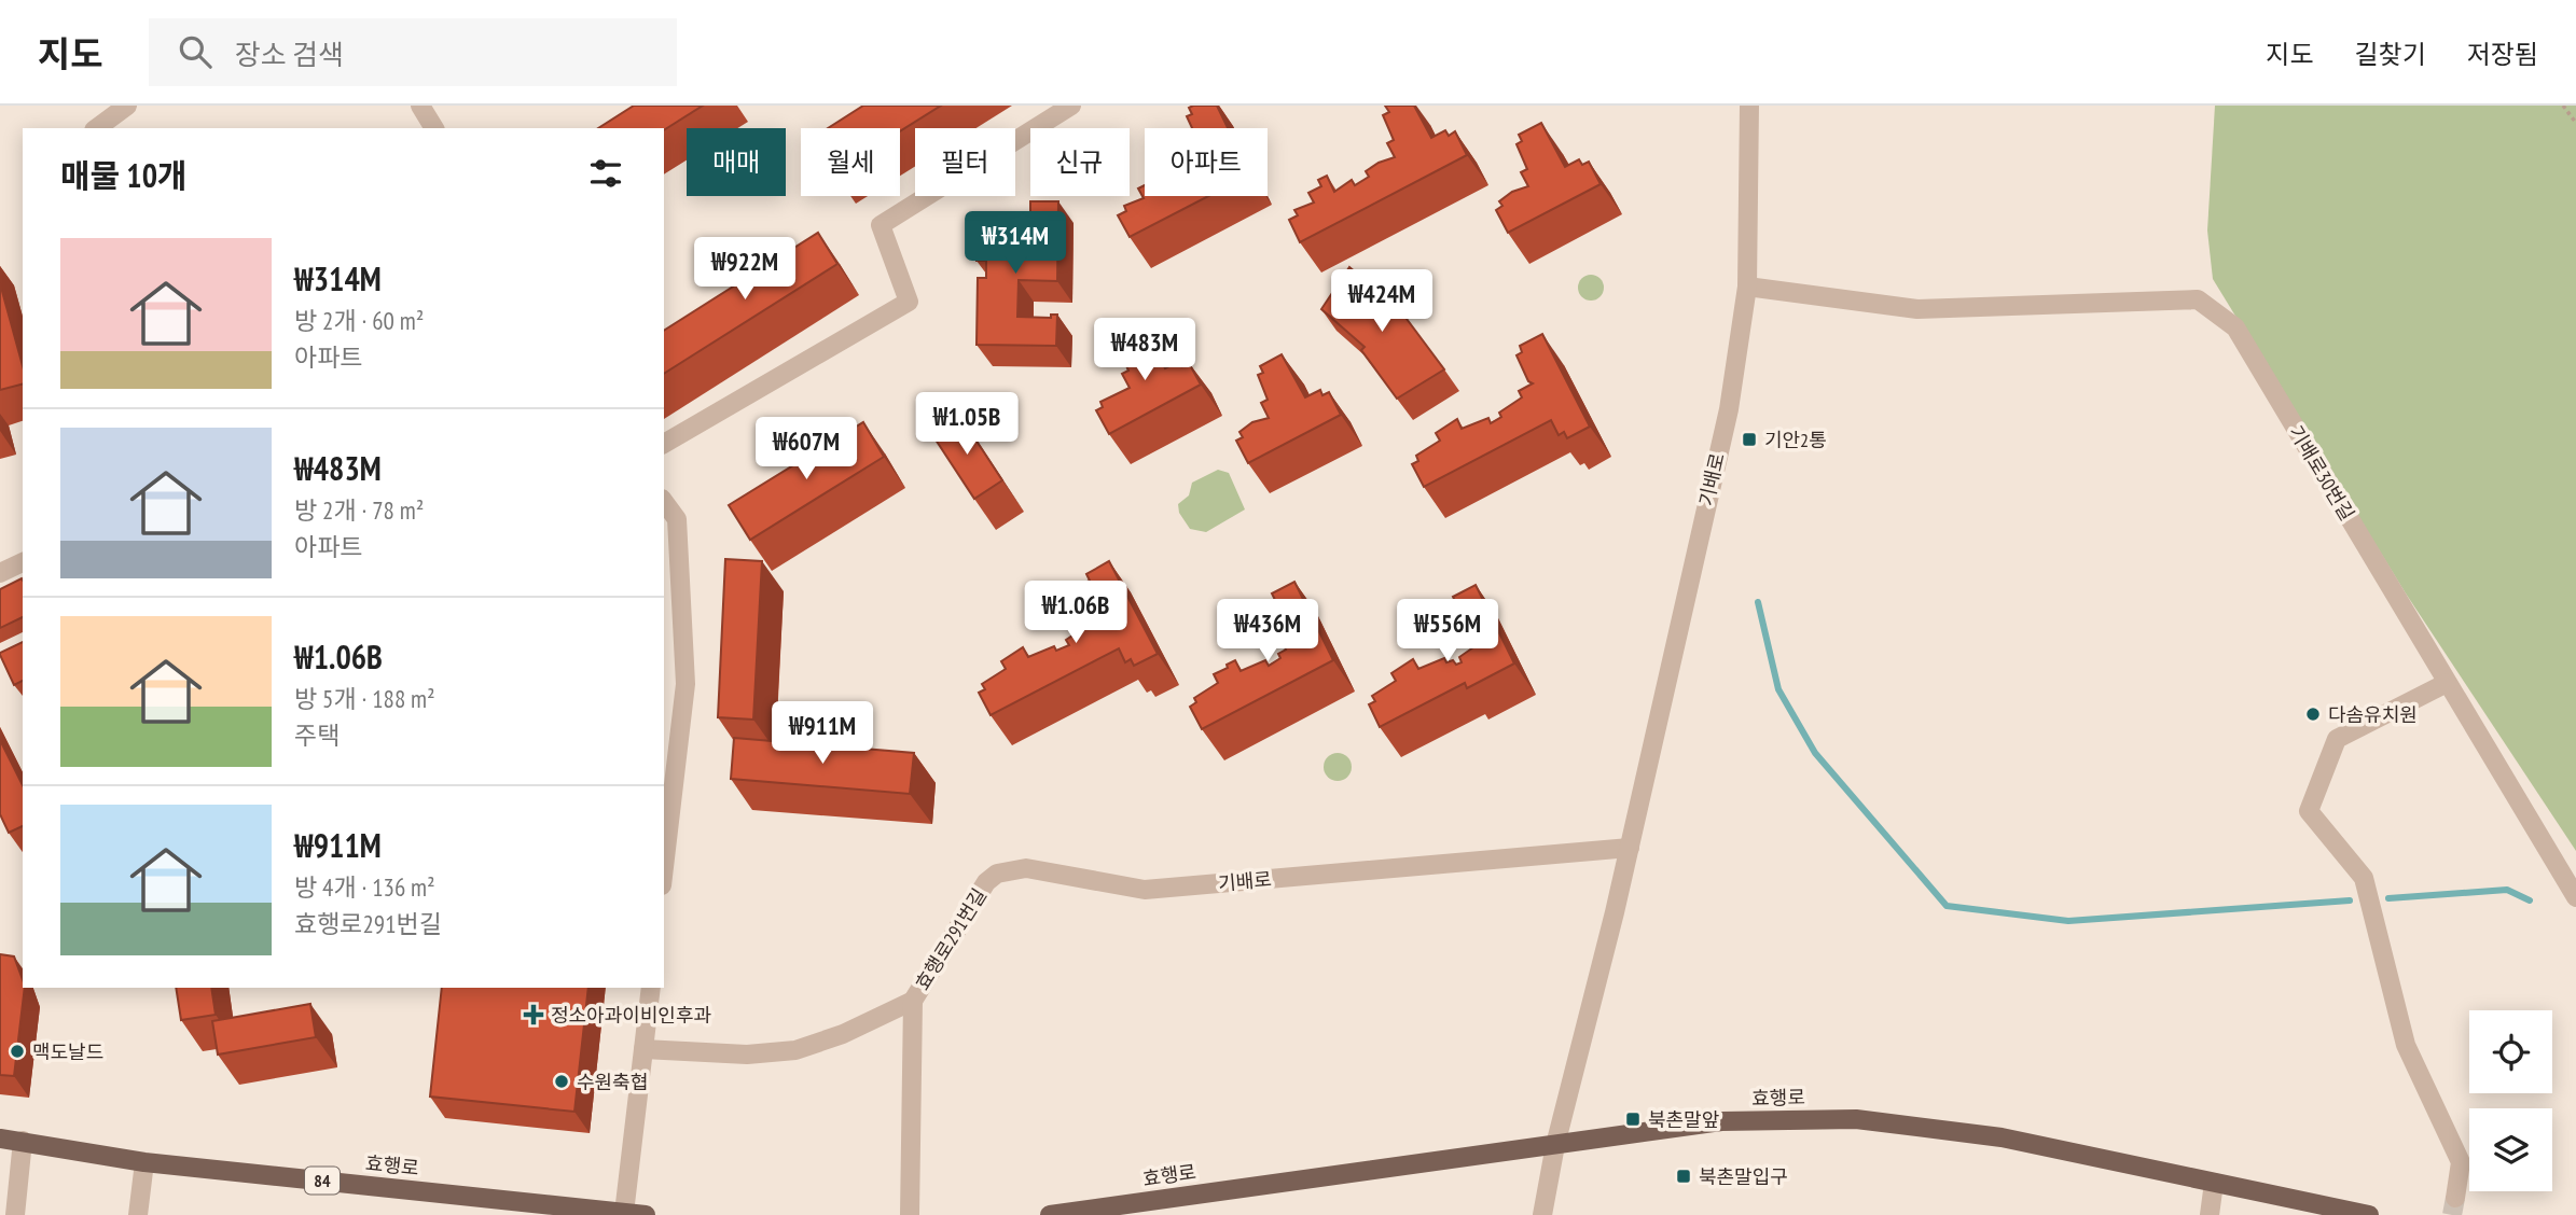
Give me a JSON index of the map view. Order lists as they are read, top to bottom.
{
  "streets": {
    "main road": ["효행로", "84"],
    "street": ["기배로30번길", "기배로", "효행로291번길"]
  },
  "crossings": [
    ["기배로30번길", "기배로"],
    ["기배로", "효행로291번길"],
    ["기배로", "효행로"]
  ],
  "places": {
    "transit": ["기안2통", "북촌말앞", "북촌말입구"],
    "other": ["다솜유치원", "맥도날드", "수원축협"],
    "health": ["정소아과이비인후과"]
  },
  "page": {
    "header": "지도",
    "search": "장소 검색",
    "nav": ["지도", "길찾기", "저장됨"],
    "chip": [
      "매매",
      "월세",
      "필터",
      "신규",
      "아파트"
    ],
    "heading": "매물 10개",
    "price": [
      "₩314M",
      "₩922M",
      "₩424M",
      "₩483M",
      "₩1.05B",
      "₩607M",
      "₩1.06B",
      "₩436M",
      "₩556M",
      "₩911M"
    ],
    "list": [
      {
        "name": "₩314M",
        "note": "방 2개 · 60 m² · 아파트"
      },
      {
        "name": "₩483M",
        "note": "방 2개 · 78 m² · 아파트"
      },
      {
        "name": "₩1.06B",
        "note": "방 5개 · 188 m² · 주택"
      },
      {
        "name": "₩911M",
        "note": "방 4개 · 136 m² · 효행로291번길"
      }
    ]
  }
}
